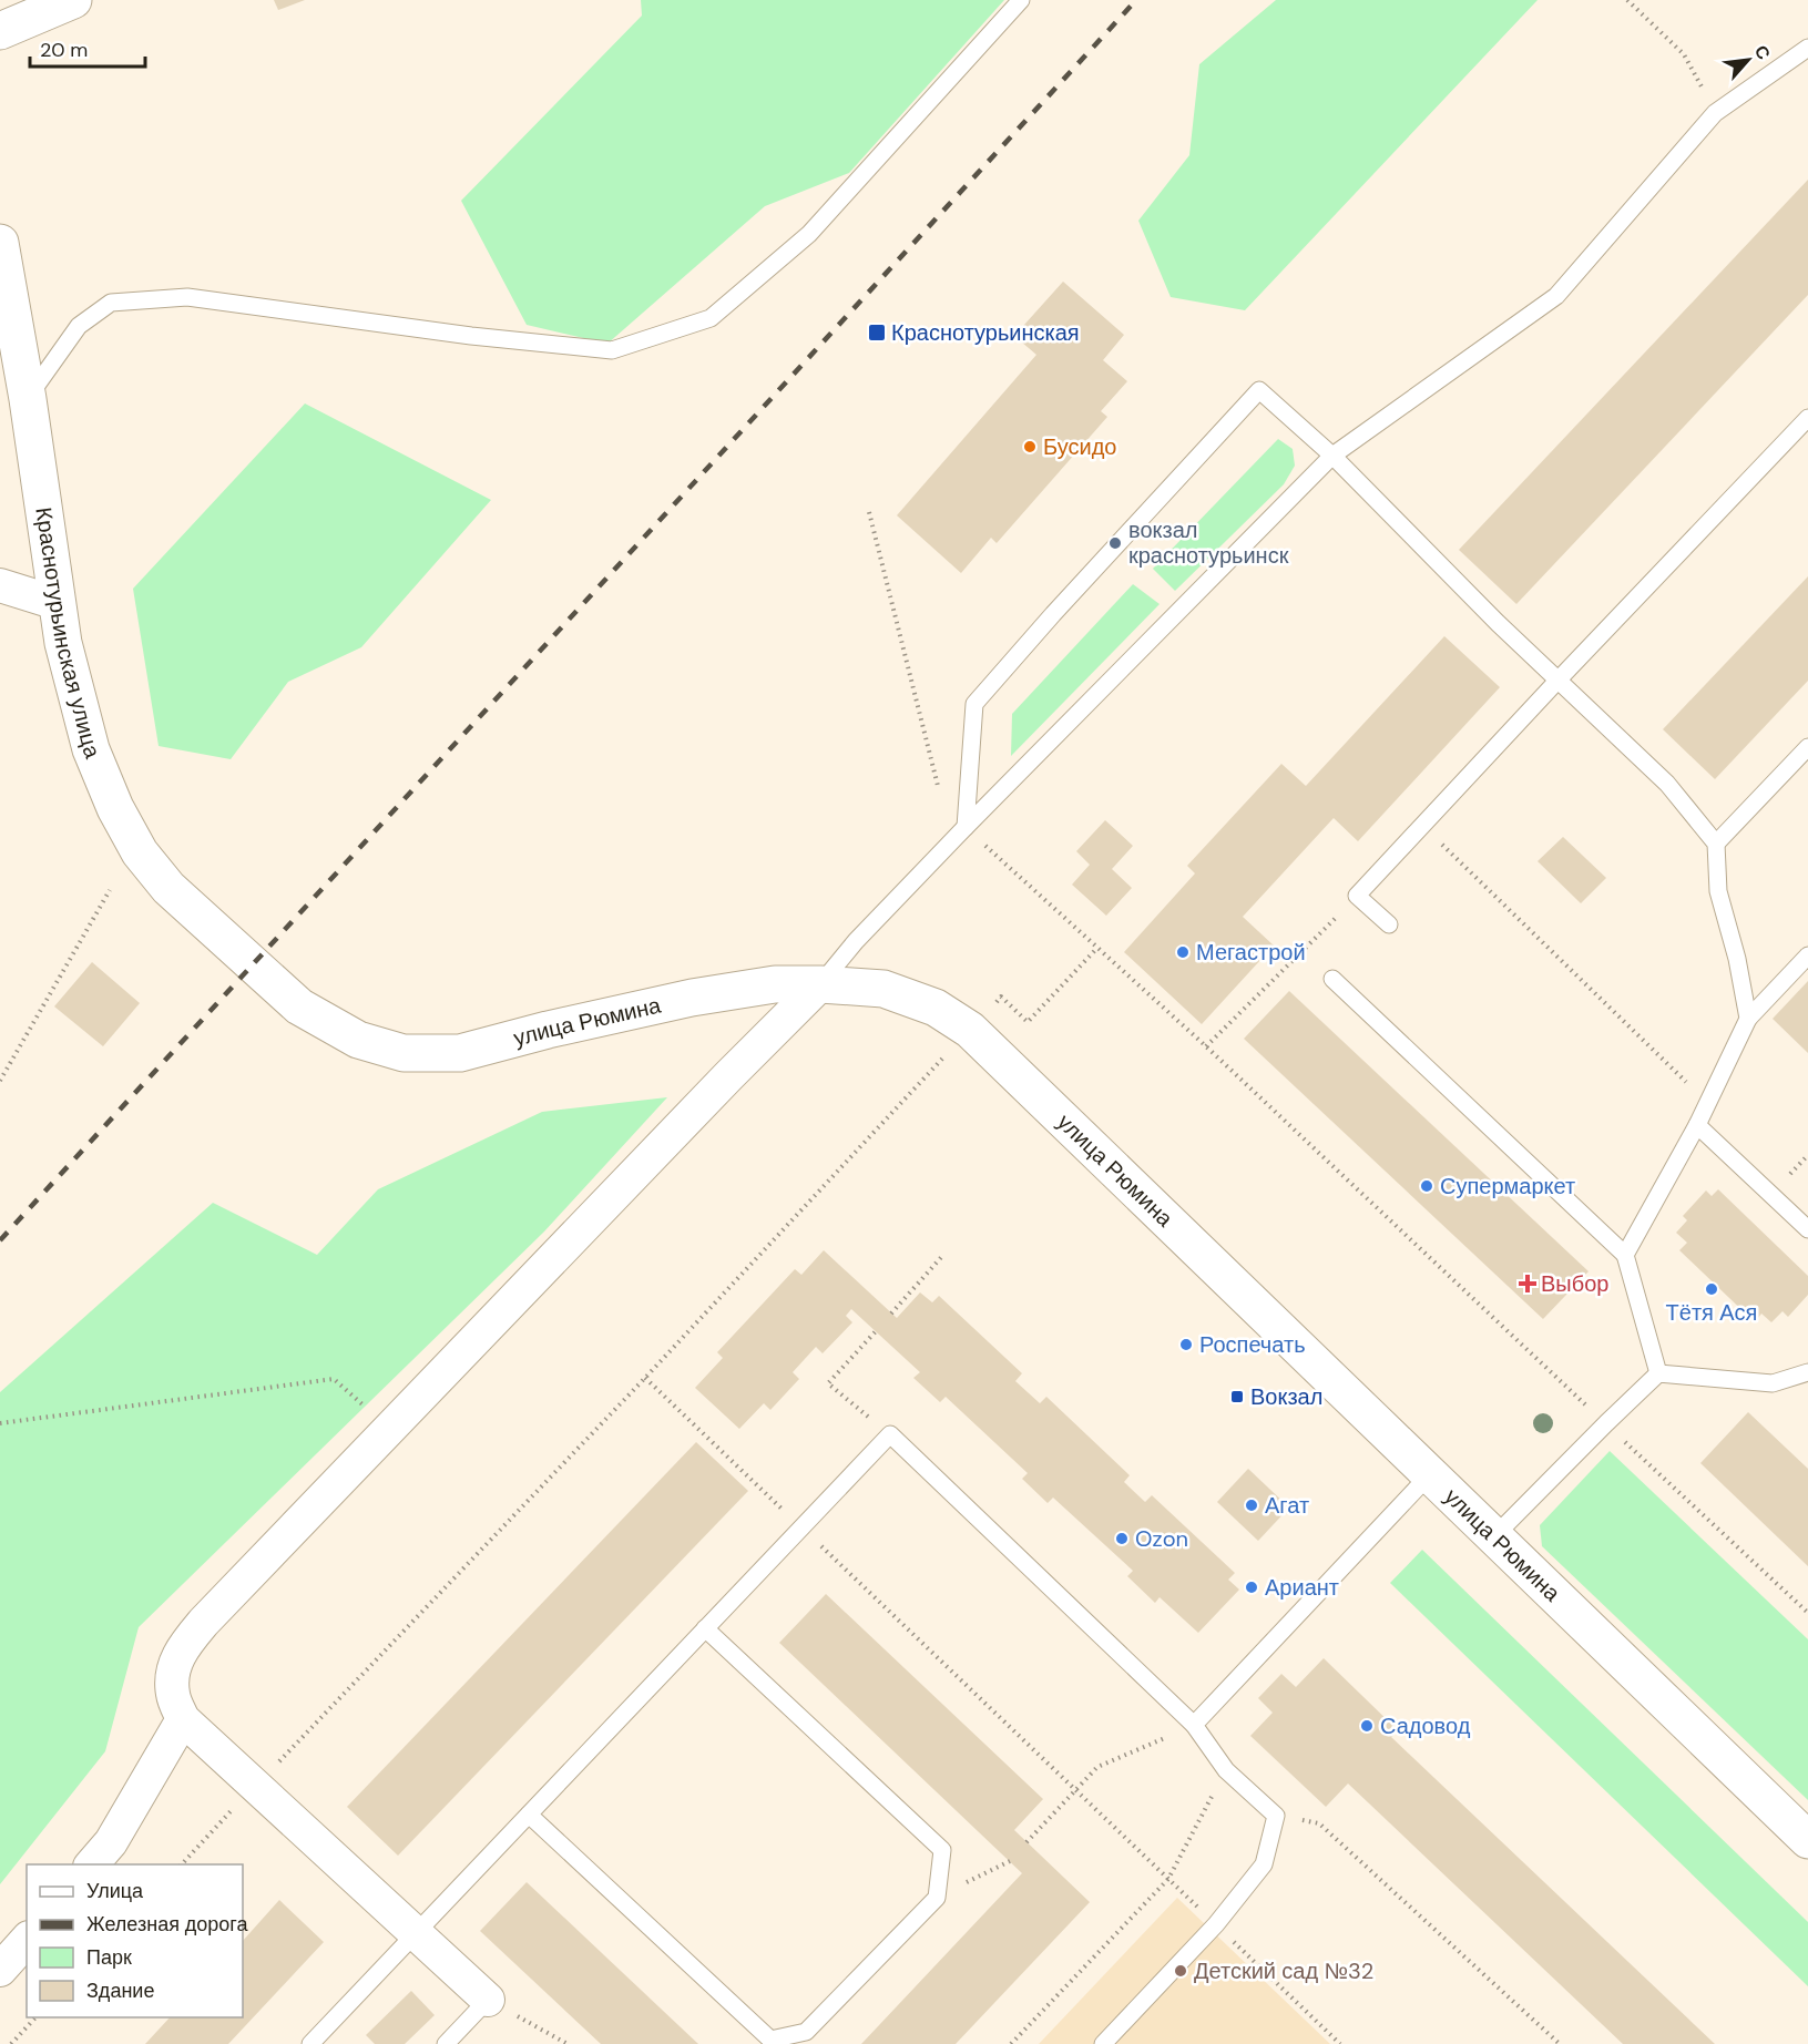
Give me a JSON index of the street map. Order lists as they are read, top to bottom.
{
  "streets": {
    "main road": ["Краснотурьинская улица", "улица Рюмина"]
  },
  "crossings": [
    ["Краснотурьинская улица", "улица Рюмина"]
  ],
  "places": {
    "transit": ["Краснотурьинская", "Вокзал"],
    "other": [
      "Бусидо",
      "вокзал краснотурьинск",
      "Мегастрой",
      "Супермаркет",
      "Тётя Ася",
      "Роспечать",
      "Агат",
      "Ozon",
      "Ариант",
      "Садовод",
      "Детский сад №32"
    ],
    "health": ["Выбор"]
  },
  "legend": [
    "Улица",
    "Железная дорога",
    "Парк",
    "Здание"
  ],
  "scale_bar": "20 m",
  "north": "top right"
}
